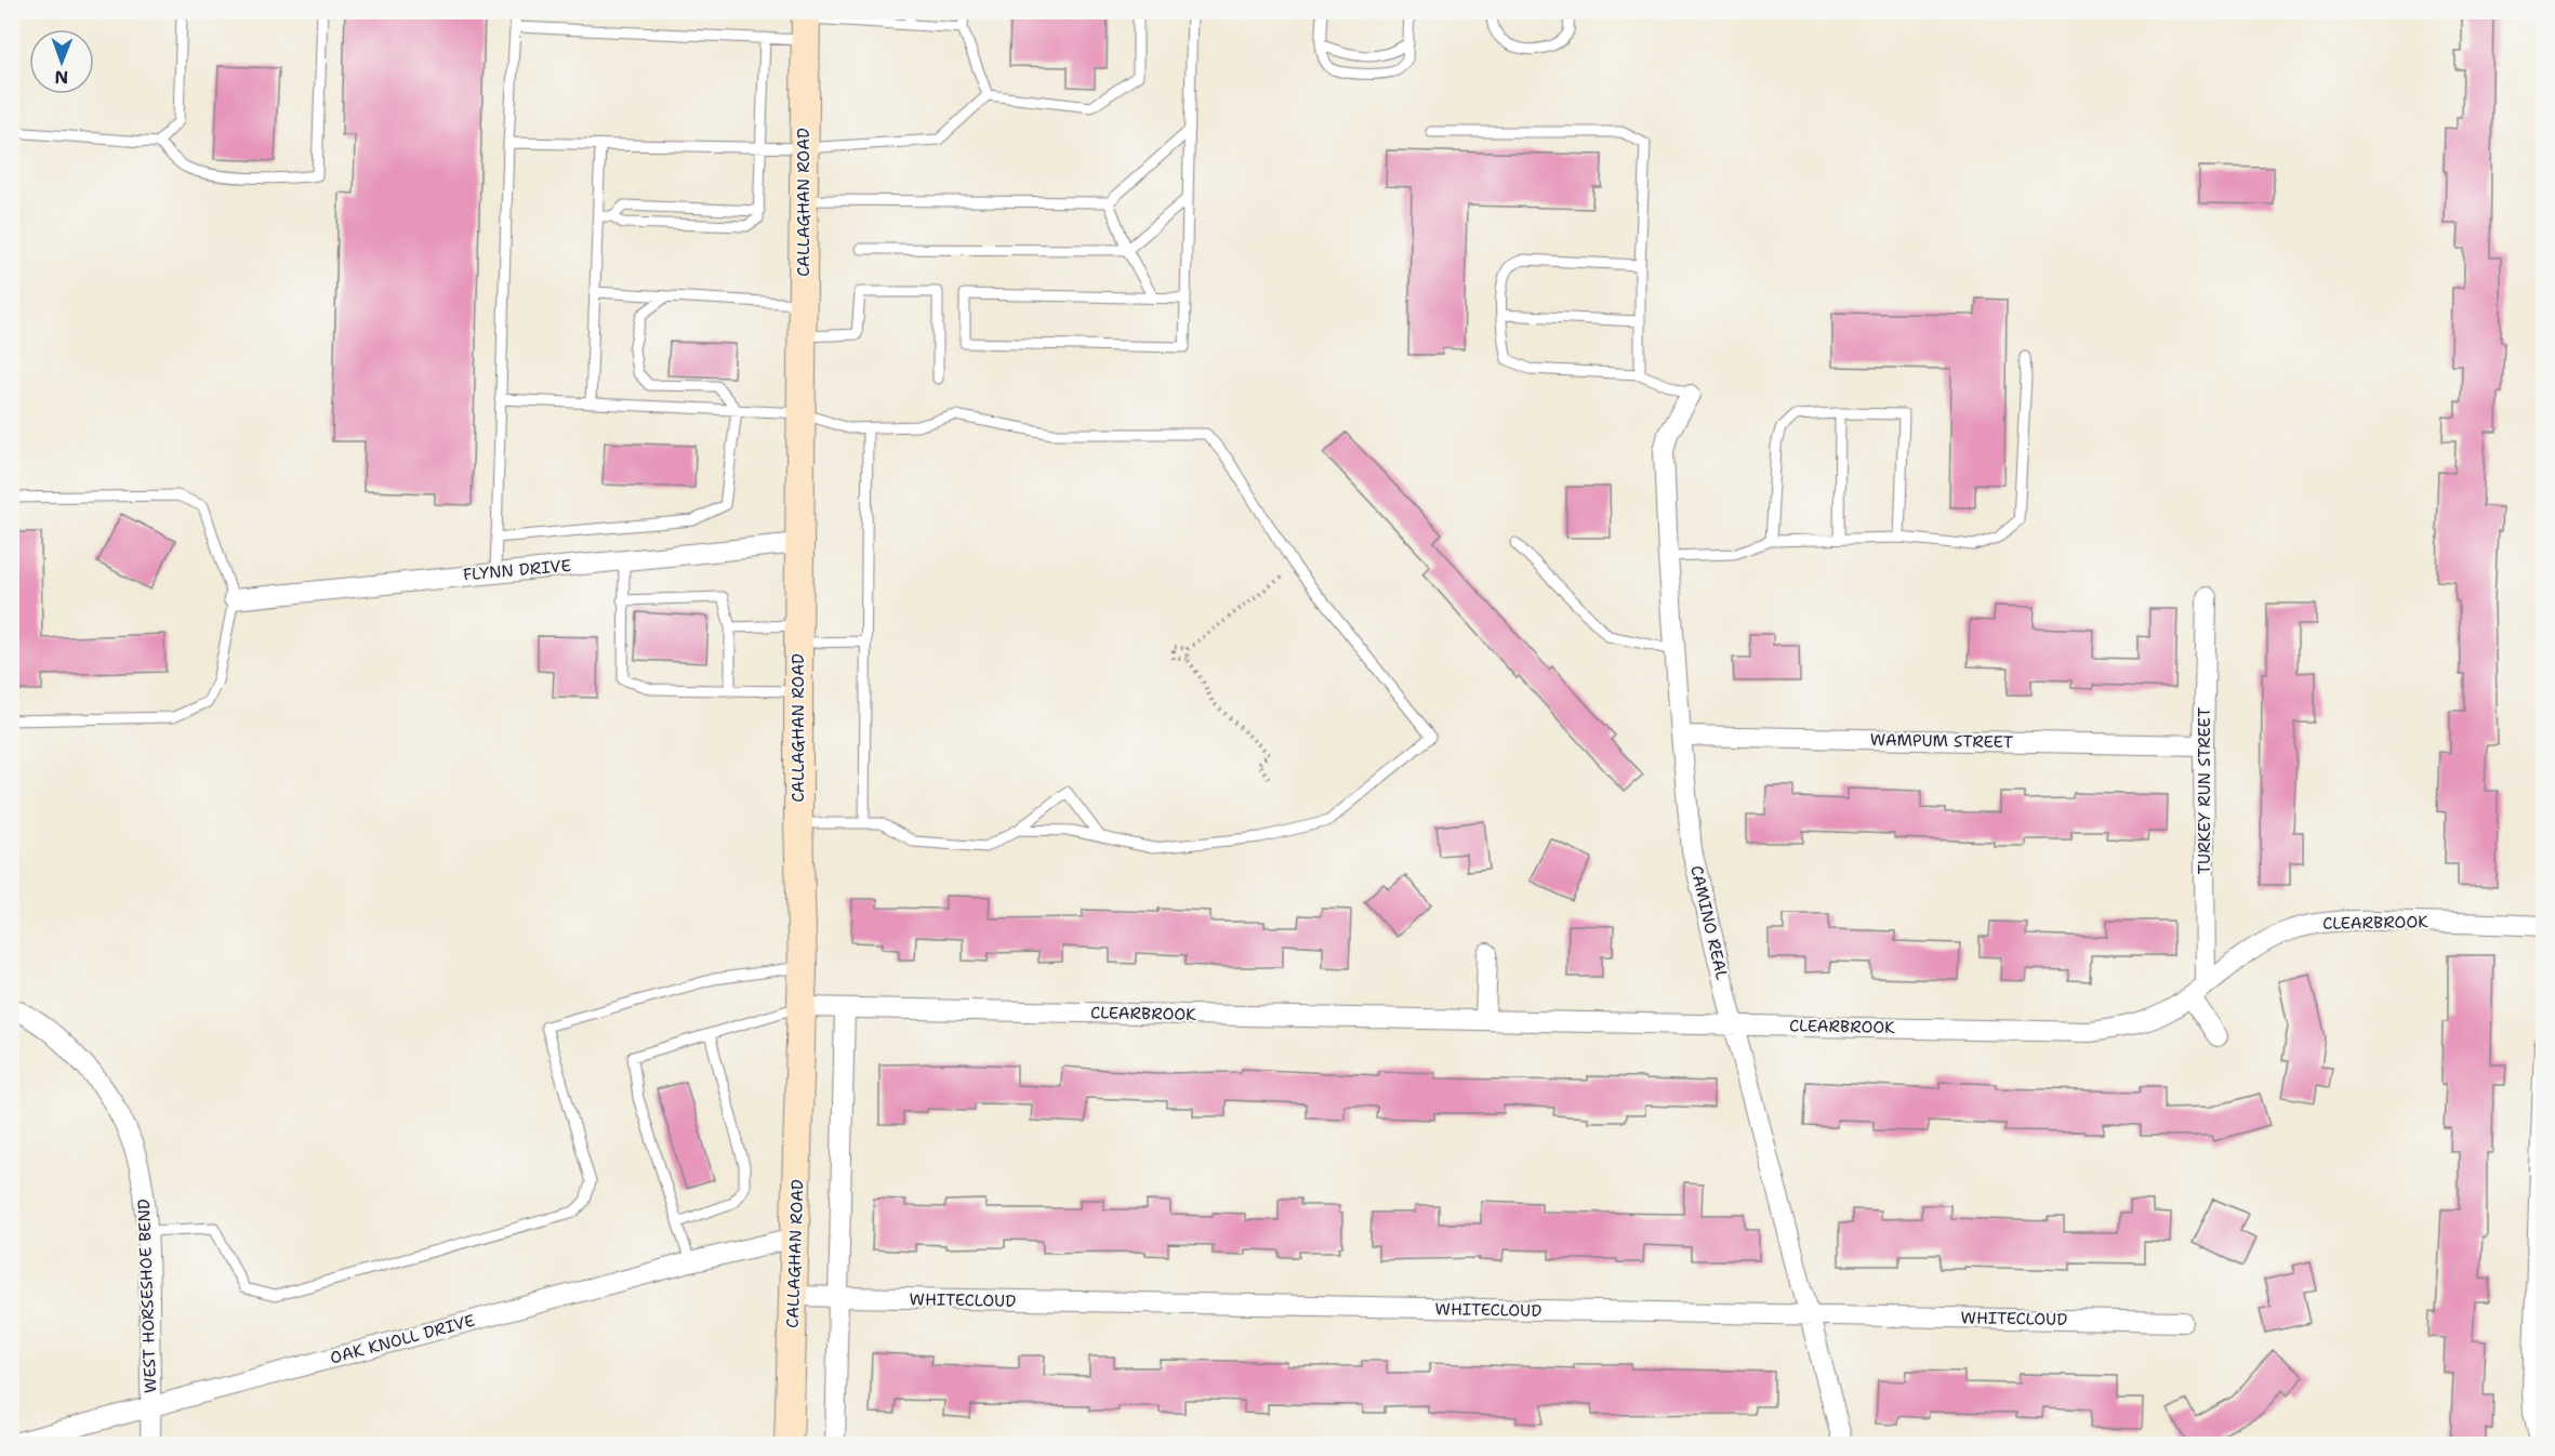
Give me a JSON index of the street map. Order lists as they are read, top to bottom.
{
  "streets": {
    "main road": ["CALLAGHAN ROAD"],
    "street": [
      "FLYNN DRIVE",
      "WAMPUM STREET",
      "TURKEY RUN STREET",
      "CAMINO REAL",
      "CLEARBROOK",
      "WEST HORSESHOE BEND",
      "WHITECLOUD",
      "OAK KNOLL DRIVE"
    ]
  },
  "crossings": [
    ["CALLAGHAN ROAD", "FLYNN DRIVE"],
    ["CALLAGHAN ROAD", "CLEARBROOK"],
    ["CALLAGHAN ROAD", "WHITECLOUD"],
    ["CALLAGHAN ROAD", "OAK KNOLL DRIVE"],
    ["WAMPUM STREET", "TURKEY RUN STREET"],
    ["WAMPUM STREET", "CAMINO REAL"],
    ["TURKEY RUN STREET", "CLEARBROOK"],
    ["CAMINO REAL", "CLEARBROOK"],
    ["CAMINO REAL", "WHITECLOUD"],
    ["WEST HORSESHOE BEND", "OAK KNOLL DRIVE"]
  ],
  "north": "bottom"
}
